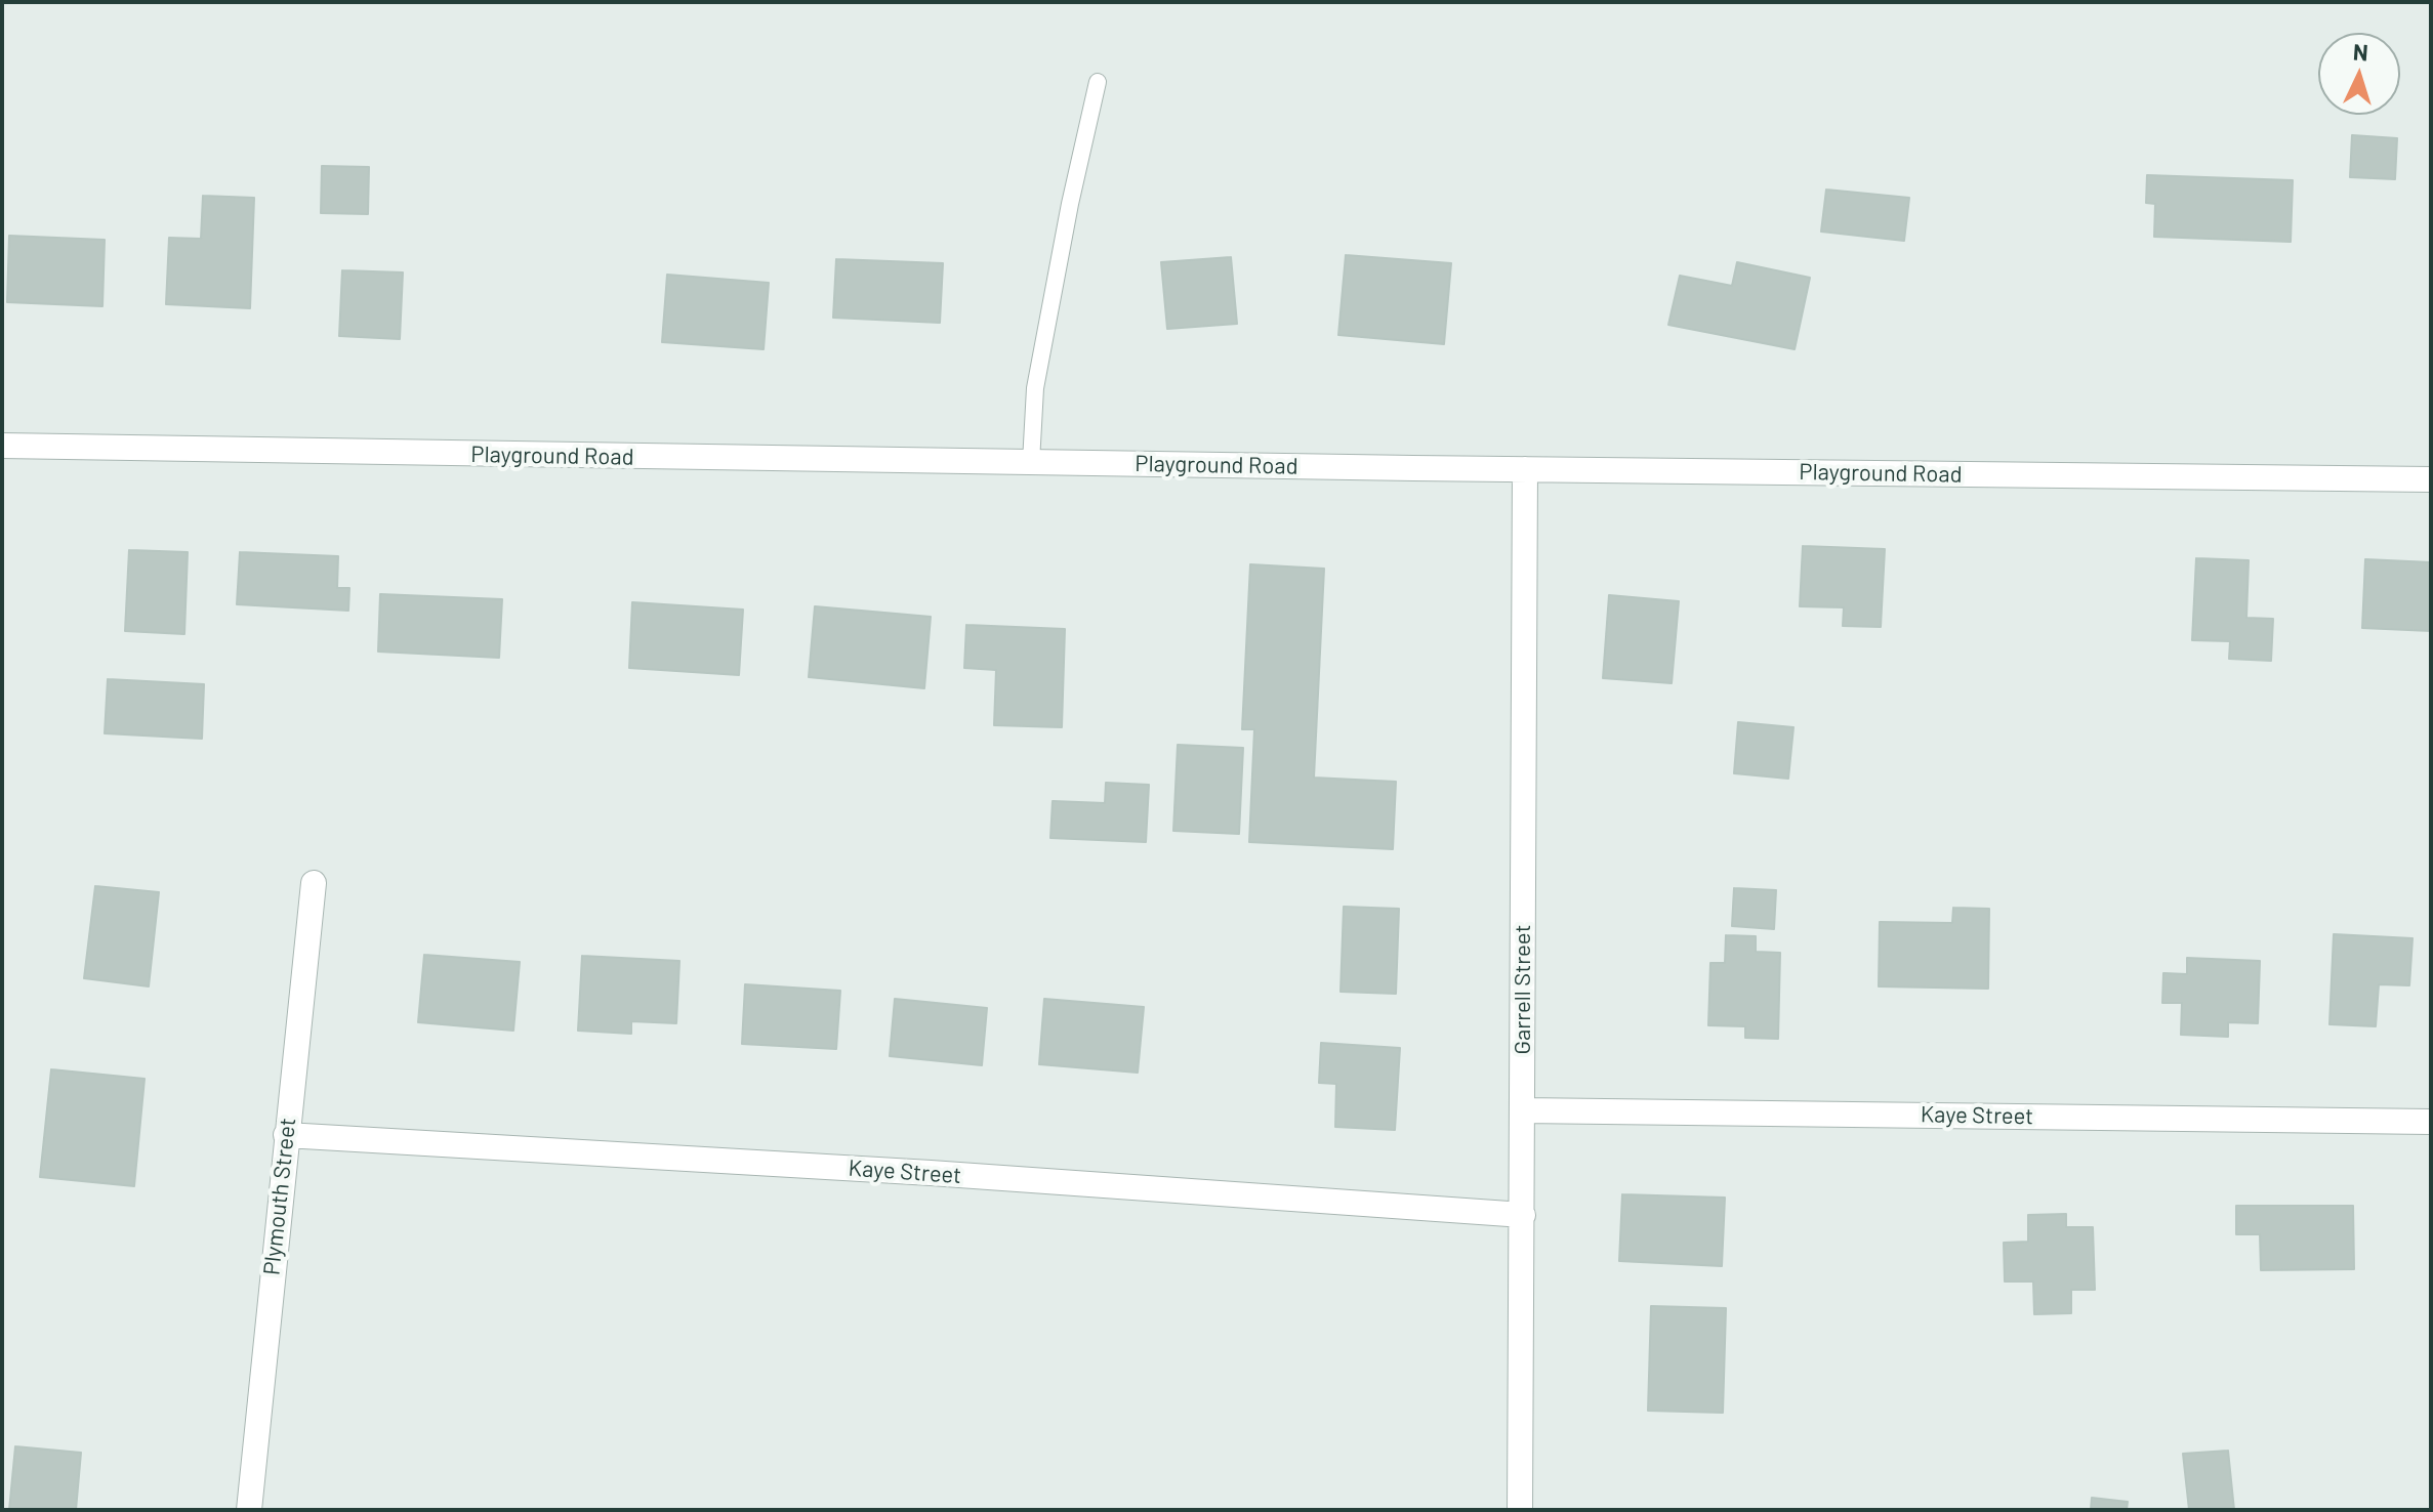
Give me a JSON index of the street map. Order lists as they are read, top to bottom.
{
  "streets": {
    "street": [
      "Playground Road",
      "Garrell Street",
      "Kaye Street",
      "Plymouth Street"
    ]
  },
  "crossings": [
    ["Playground Road", "Garrell Street"],
    ["Garrell Street", "Kaye Street"],
    ["Kaye Street", "Plymouth Street"]
  ],
  "north": "top"
}
